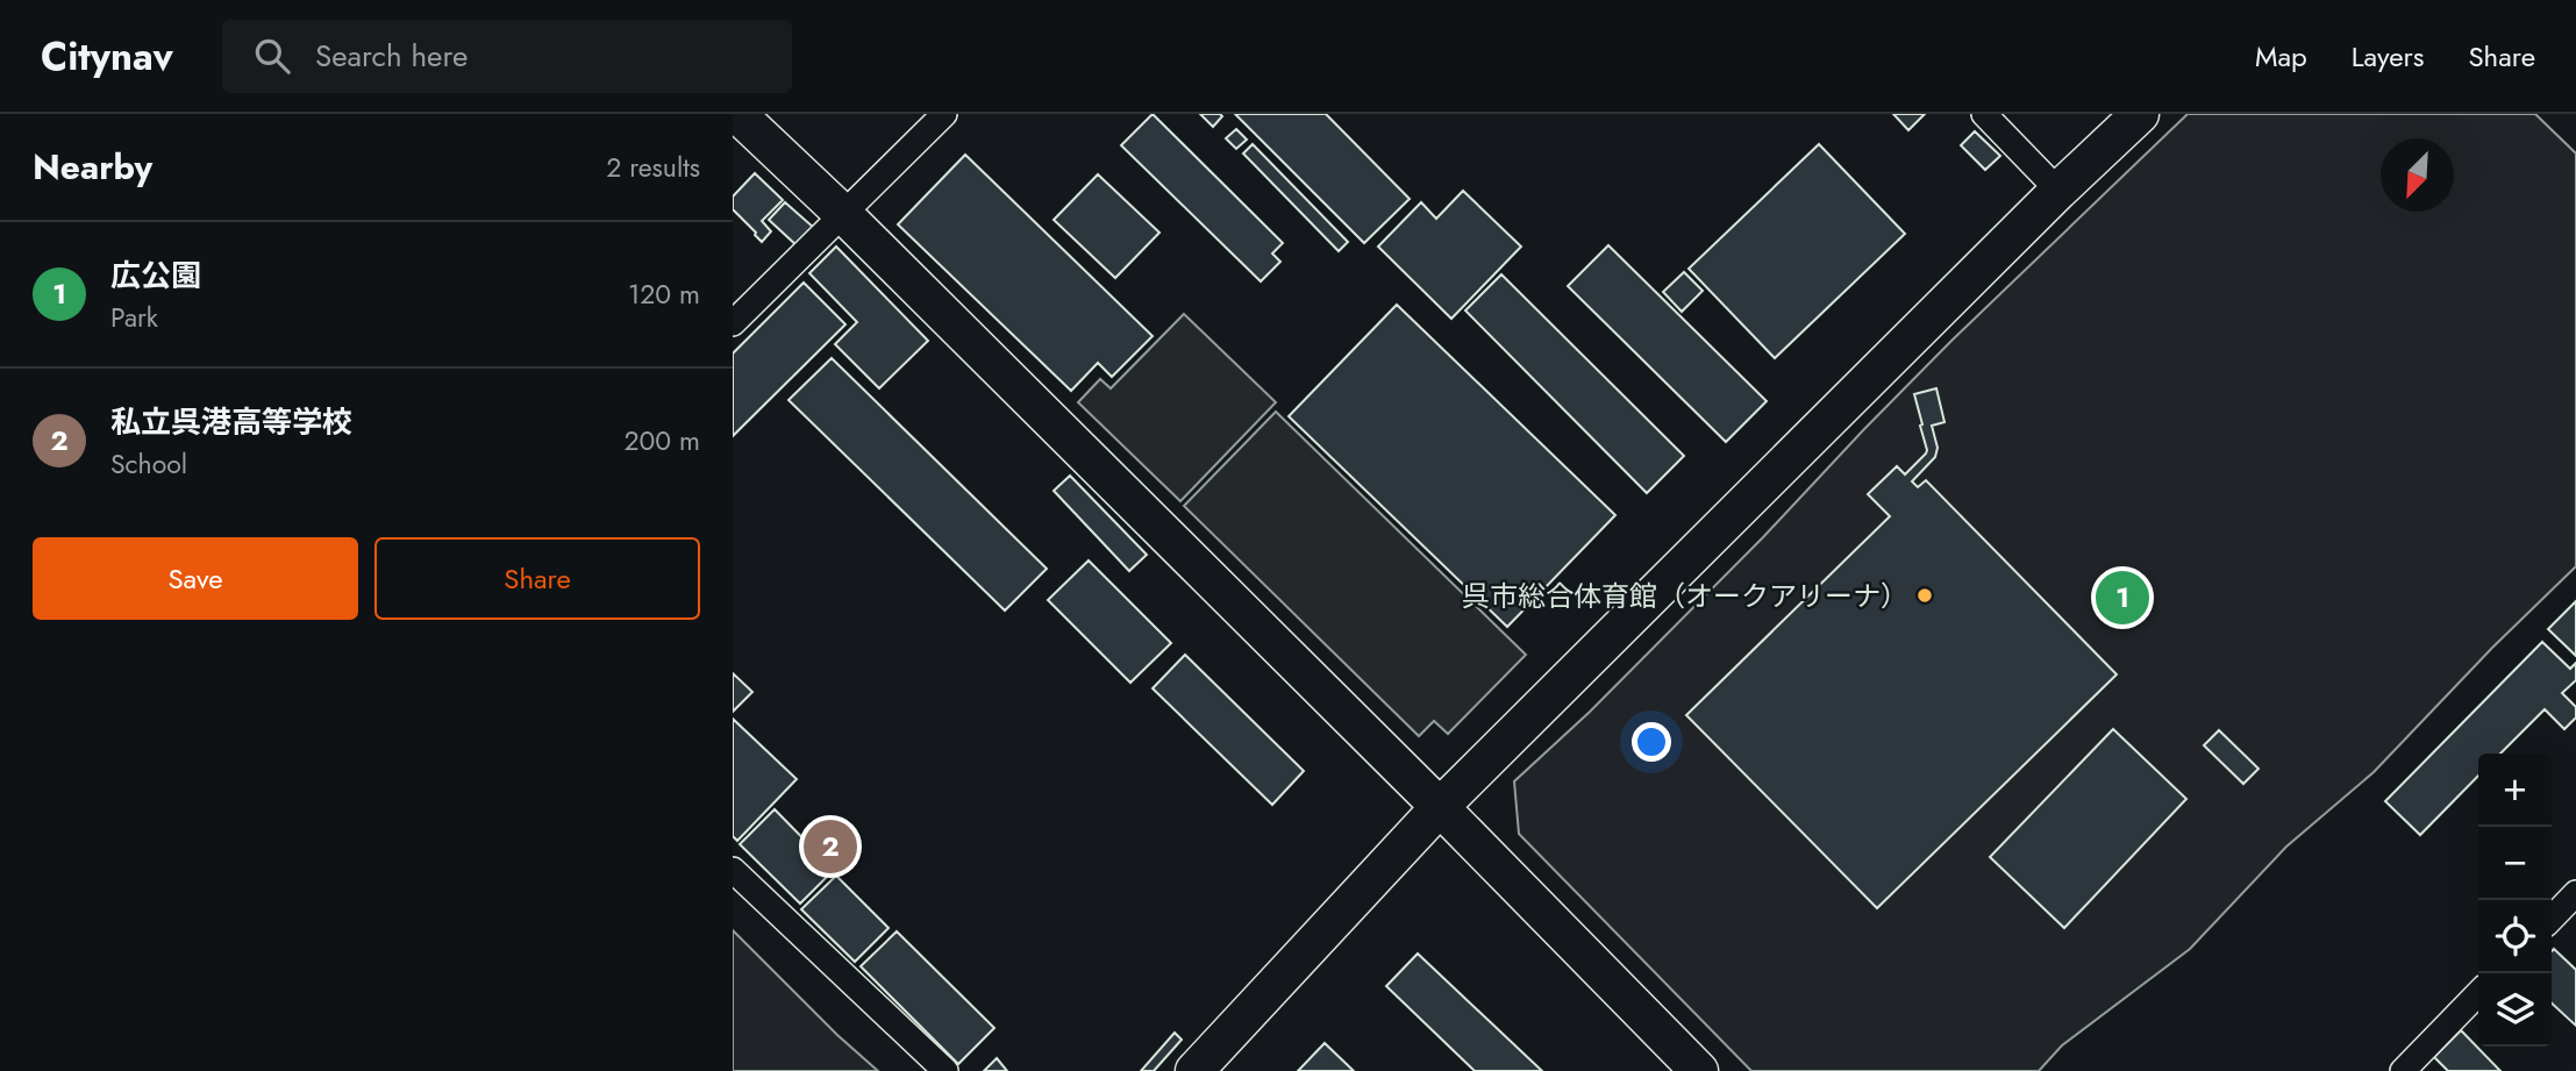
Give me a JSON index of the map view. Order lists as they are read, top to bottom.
{
  "places": ["呉市総合体育館（オークアリーナ）"],
  "north": "bottom left",
  "page": {
    "header": "Citynav",
    "search": "Search here",
    "nav": ["Map", "Layers", "Share"],
    "heading": ["Nearby", "2 results"],
    "list": [
      {
        "mark": "1",
        "name": "広公園",
        "note": "Park",
        "value": "120 m"
      },
      {
        "mark": "2",
        "name": "私立呉港高等学校",
        "note": "School",
        "value": "200 m"
      }
    ],
    "buttons": ["Save", "Share"],
    "pins": ["1", "2"],
    "map_buttons": ["+", "−"]
  }
}
